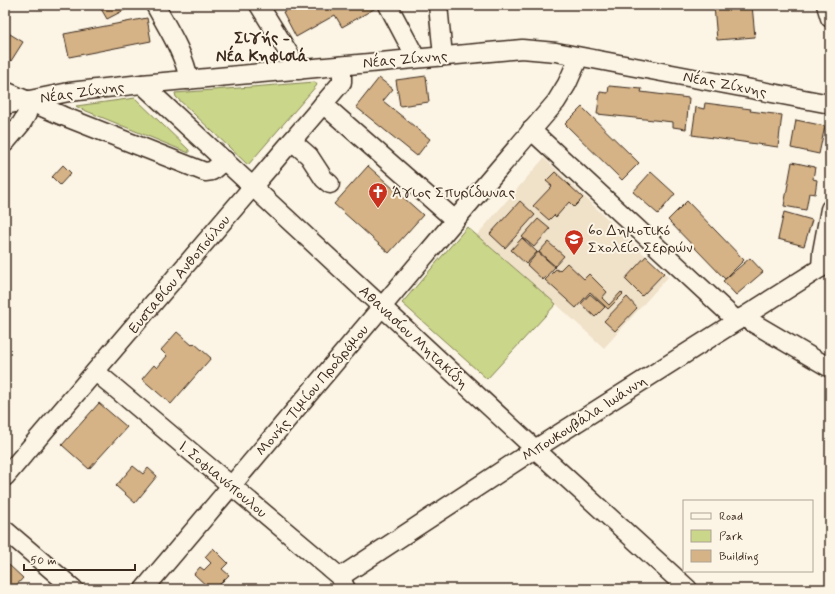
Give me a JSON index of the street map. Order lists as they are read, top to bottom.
{
  "streets": {
    "street": [
      "Νέας Ζίχνης",
      "Ευσταθίου Ανθοπούλου",
      "Αθανασίου Μητακίδη",
      "Μονής Τιμίου Προδρόμου",
      "Μπουκουβάλα Ιωάννη",
      "Ι. Σοφιανόπουλου"
    ]
  },
  "crossings": [
    ["Νέας Ζίχνης", "Ευσταθίου Ανθοπούλου"],
    ["Νέας Ζίχνης", "Αθανασίου Μητακίδη"],
    ["Νέας Ζίχνης", "Μονής Τιμίου Προδρόμου"],
    ["Ευσταθίου Ανθοπούλου", "Αθανασίου Μητακίδη"],
    ["Ευσταθίου Ανθοπούλου", "Ι. Σοφιανόπουλου"],
    ["Αθανασίου Μητακίδη", "Μονής Τιμίου Προδρόμου"],
    ["Αθανασίου Μητακίδη", "Μπουκουβάλα Ιωάννη"],
    ["Μονής Τιμίου Προδρόμου", "Ι. Σοφιανόπουλου"],
    ["Μπουκουβάλα Ιωάννη", "Ι. Σοφιανόπουλου"]
  ],
  "districts": ["Σιγής - Νέα Κηφισιά"],
  "places": {
    "church": ["Άγιος Σπυρίδωνας"],
    "school or university": ["6ο Δημοτικό Σχολείο Σερρών"]
  },
  "legend": ["Road", "Park", "Building"],
  "scale_bar": "50 m"
}
